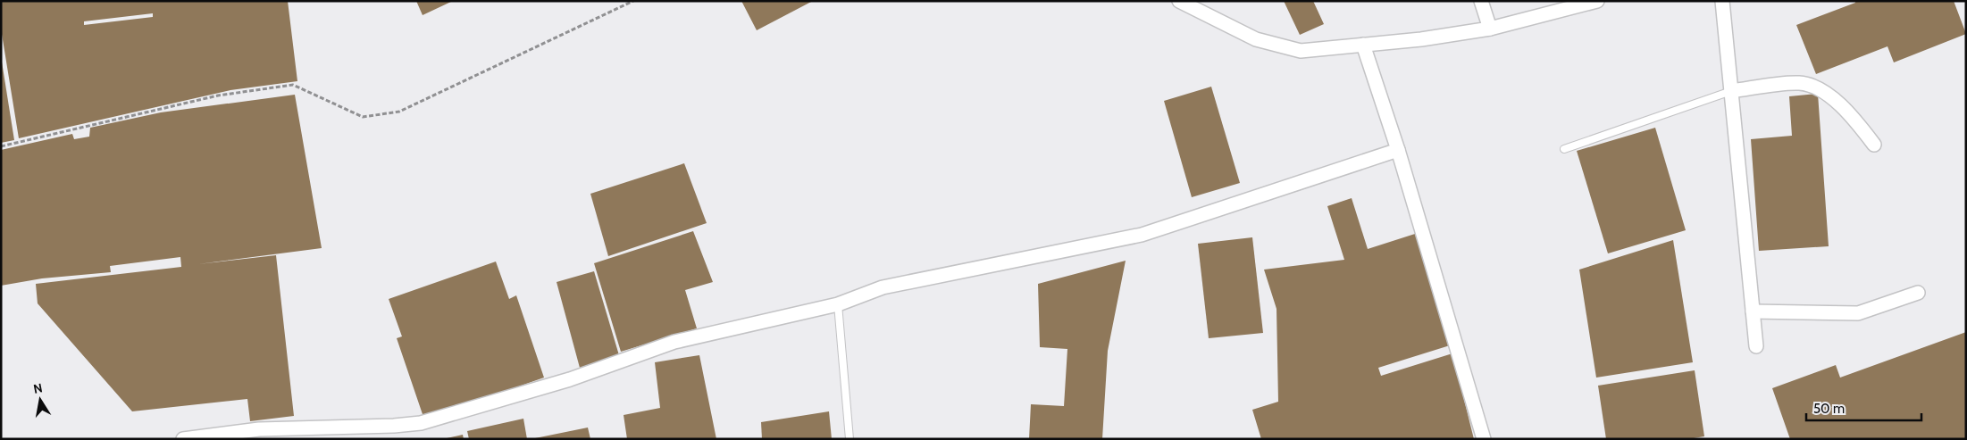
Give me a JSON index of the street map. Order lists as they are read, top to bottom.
{
  "scale_bar": "50 m",
  "north": "top"
}
